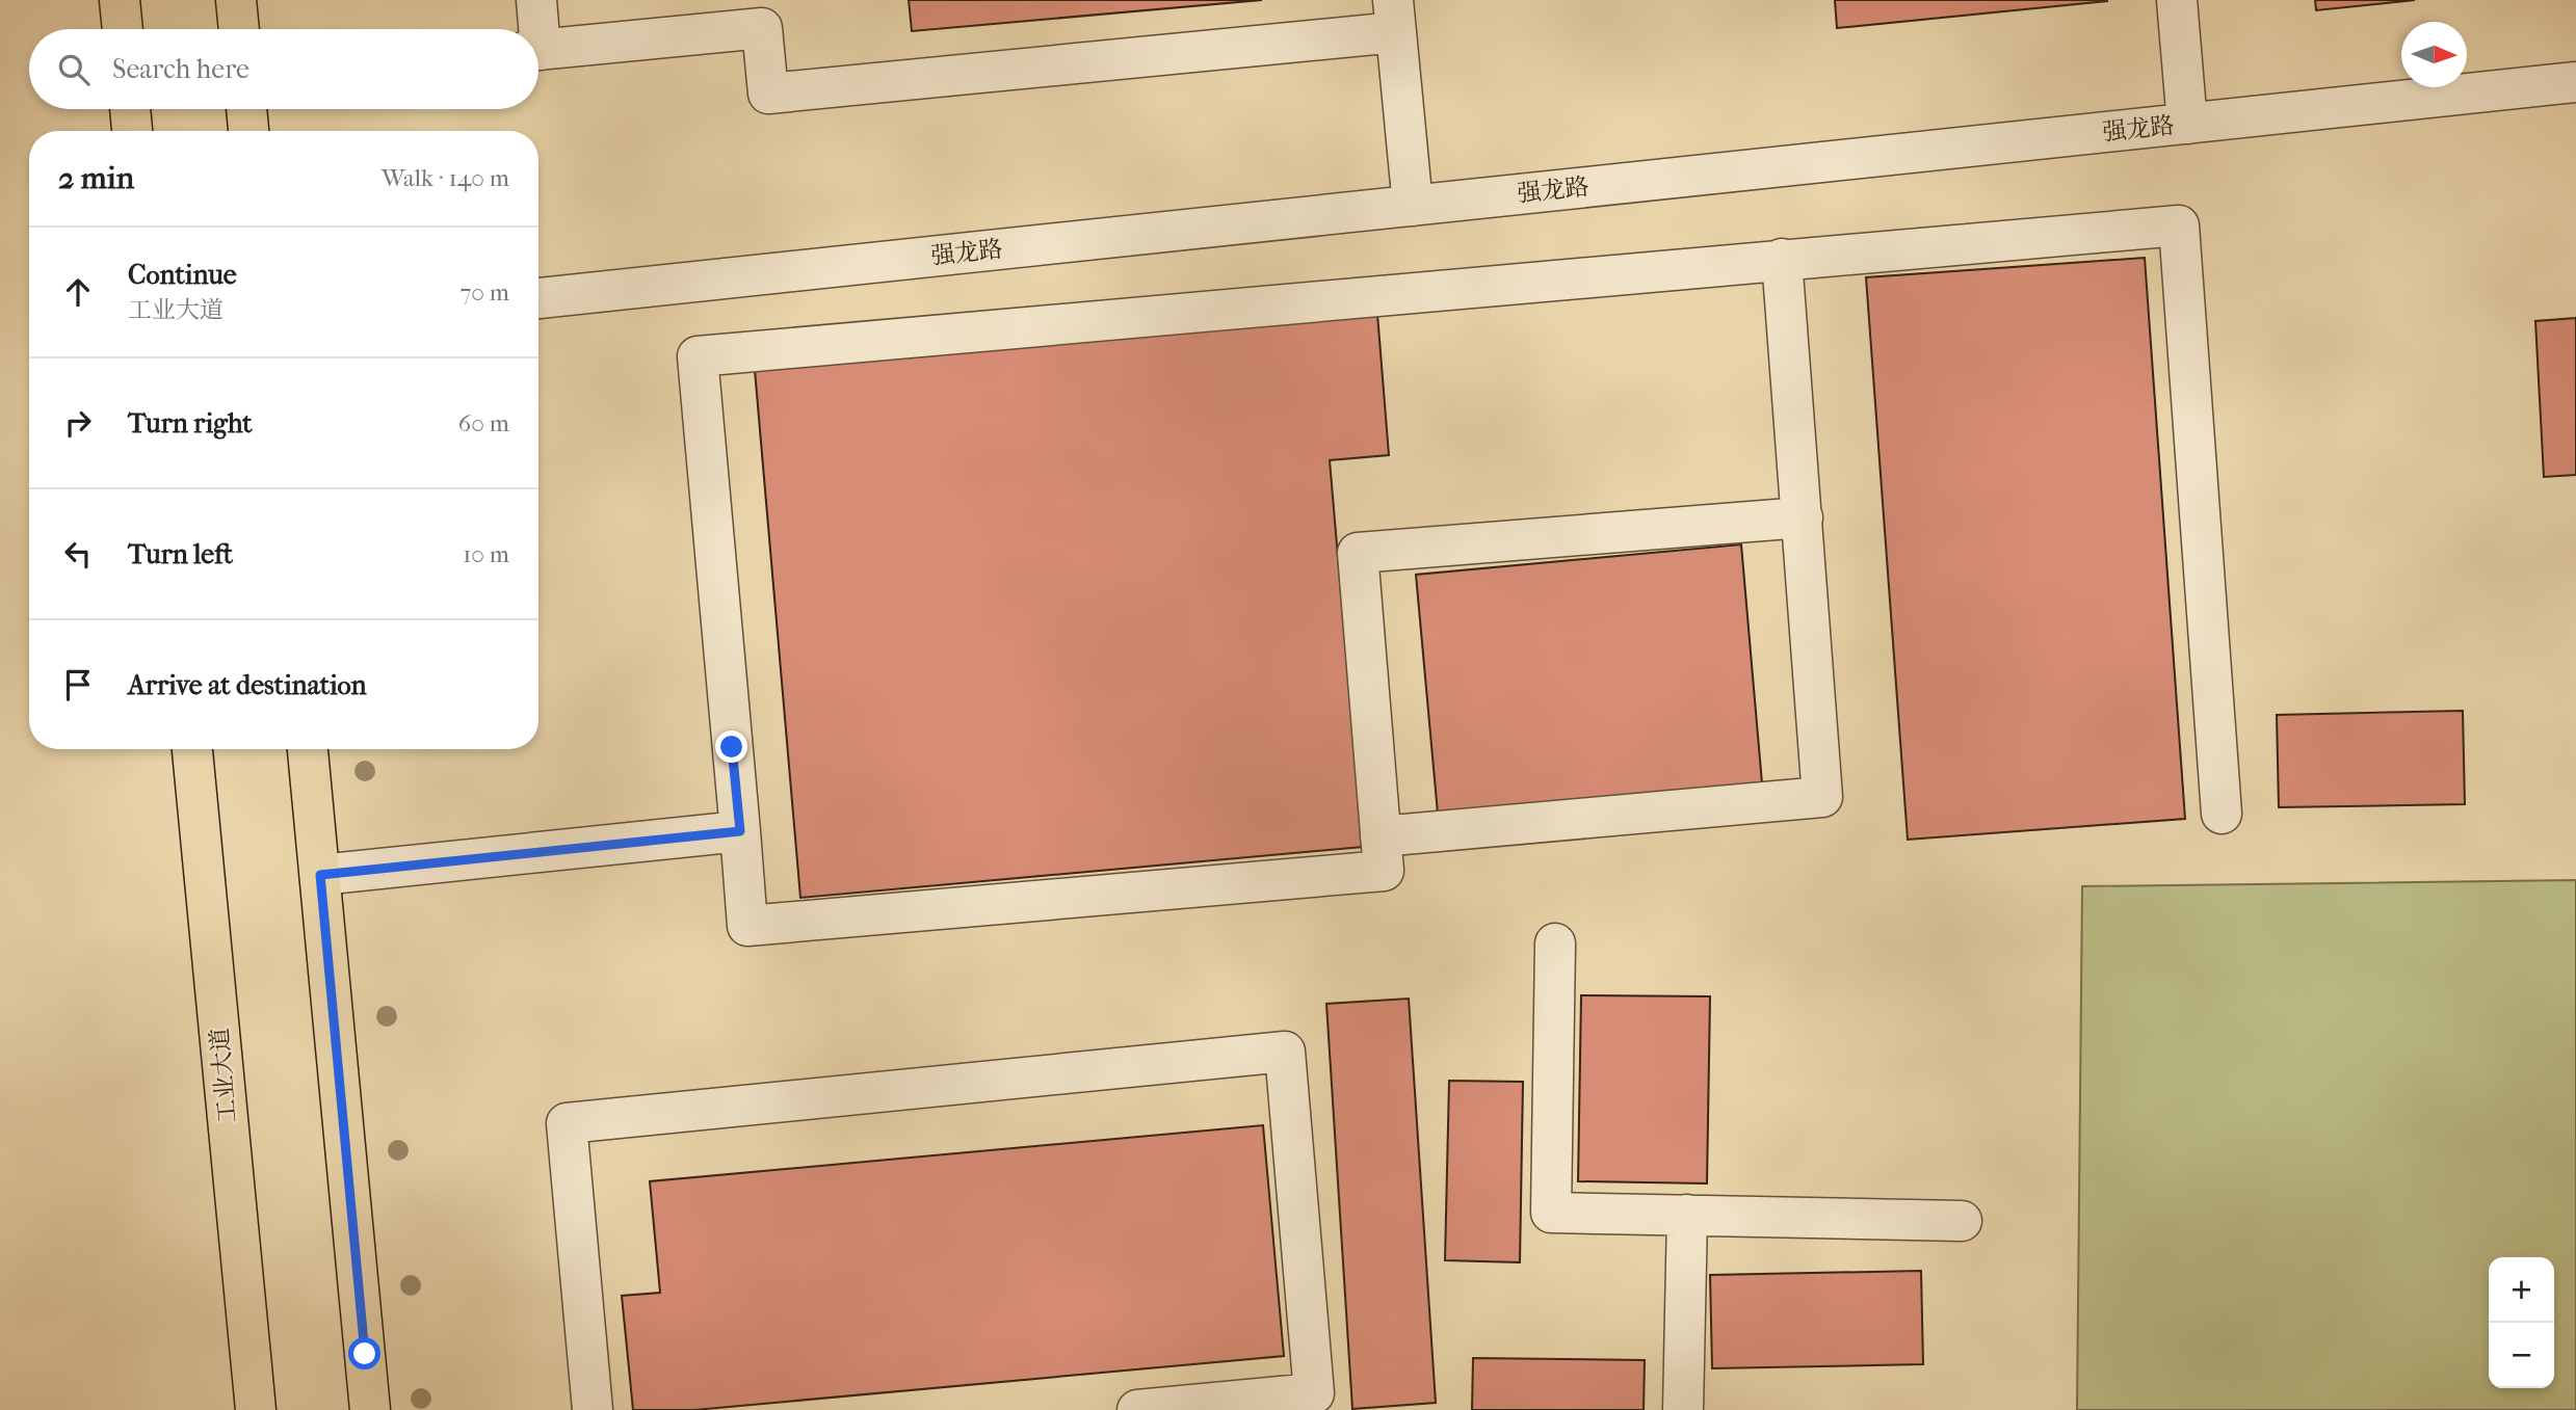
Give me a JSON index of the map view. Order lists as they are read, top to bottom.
{
  "streets": {
    "main road": ["工业大道"],
    "street": ["强龙路"]
  },
  "north": "right",
  "page": {
    "search": "Search here",
    "heading": ["2 min", "Walk · 140 m"],
    "list": [
      ["Continue", "工业大道", "70 m"],
      ["Turn right", "60 m"],
      ["Turn left", "10 m"],
      "Arrive at destination"
    ],
    "map_buttons": ["+", "−"]
  }
}
